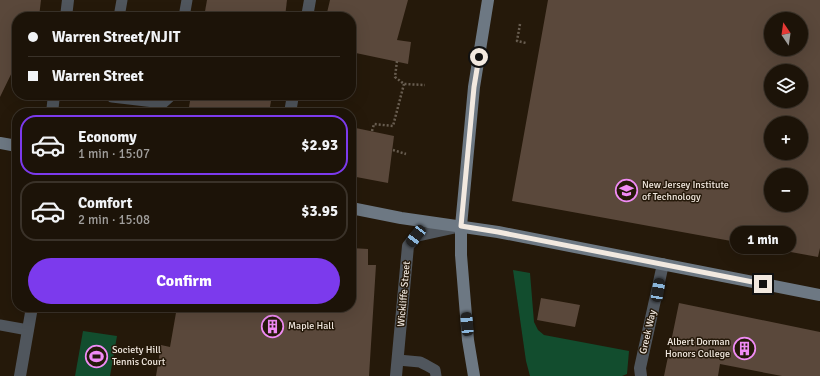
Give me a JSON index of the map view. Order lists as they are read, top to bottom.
{
  "streets": {
    "street": ["Wickliffe Street", "Greek Way"]
  },
  "places": {
    "school or university": ["New Jersey Institute of Technology"],
    "building": ["Maple Hall", "Albert Dorman Honors College"],
    "sports": ["Society Hill Tennis Court"]
  },
  "north": "top",
  "page": {
    "map_buttons": ["+", "−"],
    "banner": ["Warren Street/NJIT", "Warren Street"],
    "list": [
      {
        "name": "Economy",
        "note": "1 min · 15:07",
        "value": "$2.93"
      },
      {
        "name": "Comfort",
        "note": "2 min · 15:08",
        "value": "$3.95"
      }
    ],
    "bubble": "1 min",
    "buttons": "Confirm"
  }
}
